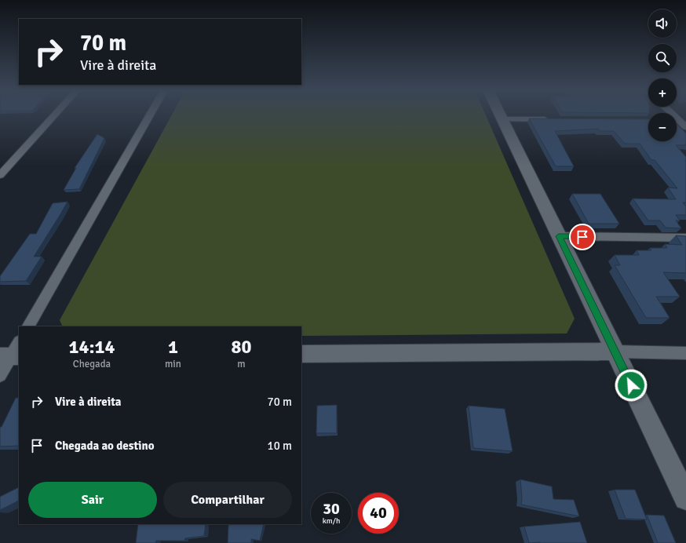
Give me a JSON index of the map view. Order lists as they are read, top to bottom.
{
  "page": {
    "map_buttons": ["+", "−"],
    "turn": ["70 m", "Vire à direita"],
    "eta": [
      "14:14",
      "Chegada",
      "1",
      "min",
      "80",
      "m"
    ],
    "list": [
      {
        "name": "Vire à direita",
        "value": "70 m"
      },
      {
        "name": "Chegada ao destino",
        "value": "10 m"
      }
    ],
    "buttons": ["Sair", "Compartilhar"],
    "speed": "30 km/h",
    "limit": "40"
  }
}
